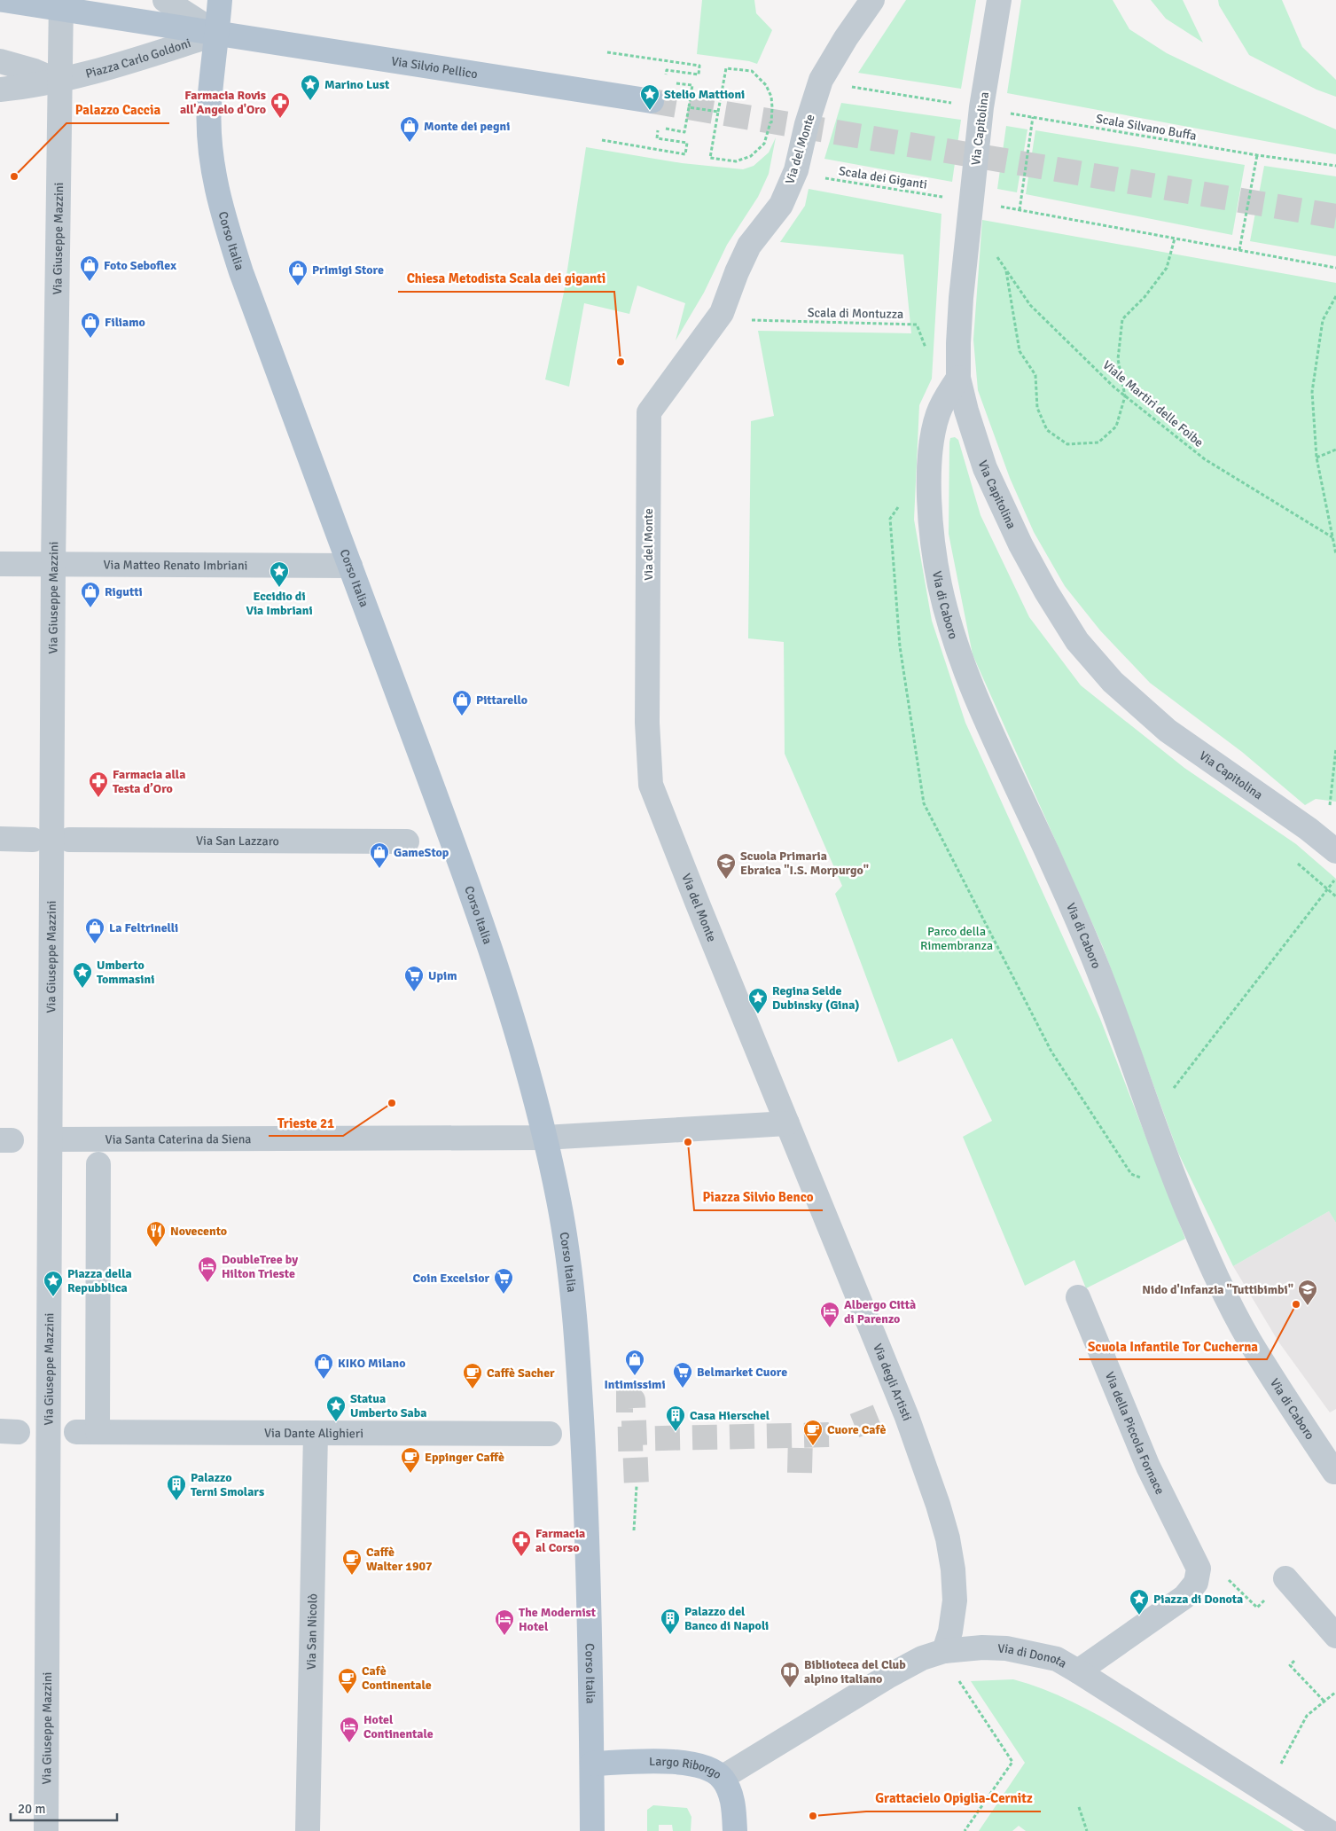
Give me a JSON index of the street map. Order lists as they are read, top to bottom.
{
  "streets": {
    "main road": [
      "Piazza Carlo Goldoni",
      "Via Silvio Pellico",
      "Corso Italia",
      "Largo Riborgo"
    ],
    "street": [
      "Via Capitolina",
      "Via del Monte",
      "Via Giuseppe Mazzini",
      "Via Matteo Renato Imbriani",
      "Via di Caboro",
      "Via San Lazzaro",
      "Via Santa Caterina da Siena",
      "Via degli Artisti",
      "Via Dante Alighieri",
      "Via della Piccola Fornace",
      "Via San Nicolò",
      "Via di Donota"
    ],
    "path": [
      "Scala Silvano Buffa",
      "Scala dei Giganti",
      "Scala di Montuzza",
      "Viale Martiri delle Foibe"
    ]
  },
  "crossings": [
    ["Piazza Carlo Goldoni", "Via Silvio Pellico"],
    ["Piazza Carlo Goldoni", "Via Giuseppe Mazzini"],
    ["Piazza Carlo Goldoni", "Corso Italia"],
    ["Via Silvio Pellico", "Corso Italia"],
    ["Via Capitolina", "Via di Caboro"],
    ["Via del Monte", "Via Santa Caterina da Siena"],
    ["Via del Monte", "Via degli Artisti"],
    ["Via Giuseppe Mazzini", "Via Matteo Renato Imbriani"],
    ["Via Giuseppe Mazzini", "Via Santa Caterina da Siena"],
    ["Corso Italia", "Via Matteo Renato Imbriani"],
    ["Corso Italia", "Via Santa Caterina da Siena"],
    ["Corso Italia", "Largo Riborgo"],
    ["Via Santa Caterina da Siena", "Via degli Artisti"],
    ["Via degli Artisti", "Via di Donota"],
    ["Via Dante Alighieri", "Via San Nicolò"],
    ["Via della Piccola Fornace", "Via di Donota"],
    ["Via di Donota", "Largo Riborgo"]
  ],
  "parks": ["Parco della Rimembranza"],
  "places": {
    "place": [
      "Marino Lust",
      "Stelio Mattioni",
      "Eccidio di Via Imbriani",
      "Umberto Tommasini",
      "Regina Selde Dubinsky (Gina)",
      "Piazza della Repubblica",
      "Statua Umberto Saba",
      "Piazza di Donota"
    ],
    "pharmacy": ["Farmacia Rovis all'Angelo d'Oro", "Farmacia alla Testa d’Oro", "Farmacia al Corso"],
    "shop": [
      "Monte dei pegni",
      "Foto Seboflex",
      "Primigi Store",
      "Filiamo",
      "Rigutti",
      "Pittarello",
      "GameStop",
      "La Feltrinelli",
      "Intimissimi",
      "KIKO Milano"
    ],
    "other": [
      "Palazzo Caccia",
      "Chiesa Metodista Scala dei giganti",
      "Trieste 21",
      "Piazza Silvio Benco",
      "Scuola Infantile Tor Cucherna",
      "Grattacielo Opiglia-Cernitz"
    ],
    "school or university": ["Scuola Primaria Ebraica \"I.S. Morpurgo\"", "Nido d'Infanzia \"Tuttibimbi\""],
    "supermarket": ["Upim", "Coin Excelsior", "Belmarket Cuore"],
    "restaurant": ["Novecento"],
    "hotel": [
      "DoubleTree by Hilton Trieste",
      "Albergo Città di Parenzo",
      "The Modernist Hotel",
      "Hotel Continentale"
    ],
    "cafe": [
      "Caffè Sacher",
      "Cuore Cafè",
      "Eppinger Caffè",
      "Caffè Walter 1907",
      "Cafè Continentale"
    ],
    "building": ["Casa Hierschel", "Palazzo Terni Smolars", "Palazzo del Banco di Napoli"],
    "library": ["Biblioteca del Club alpino italiano"]
  },
  "scale_bar": "20 m"
}
